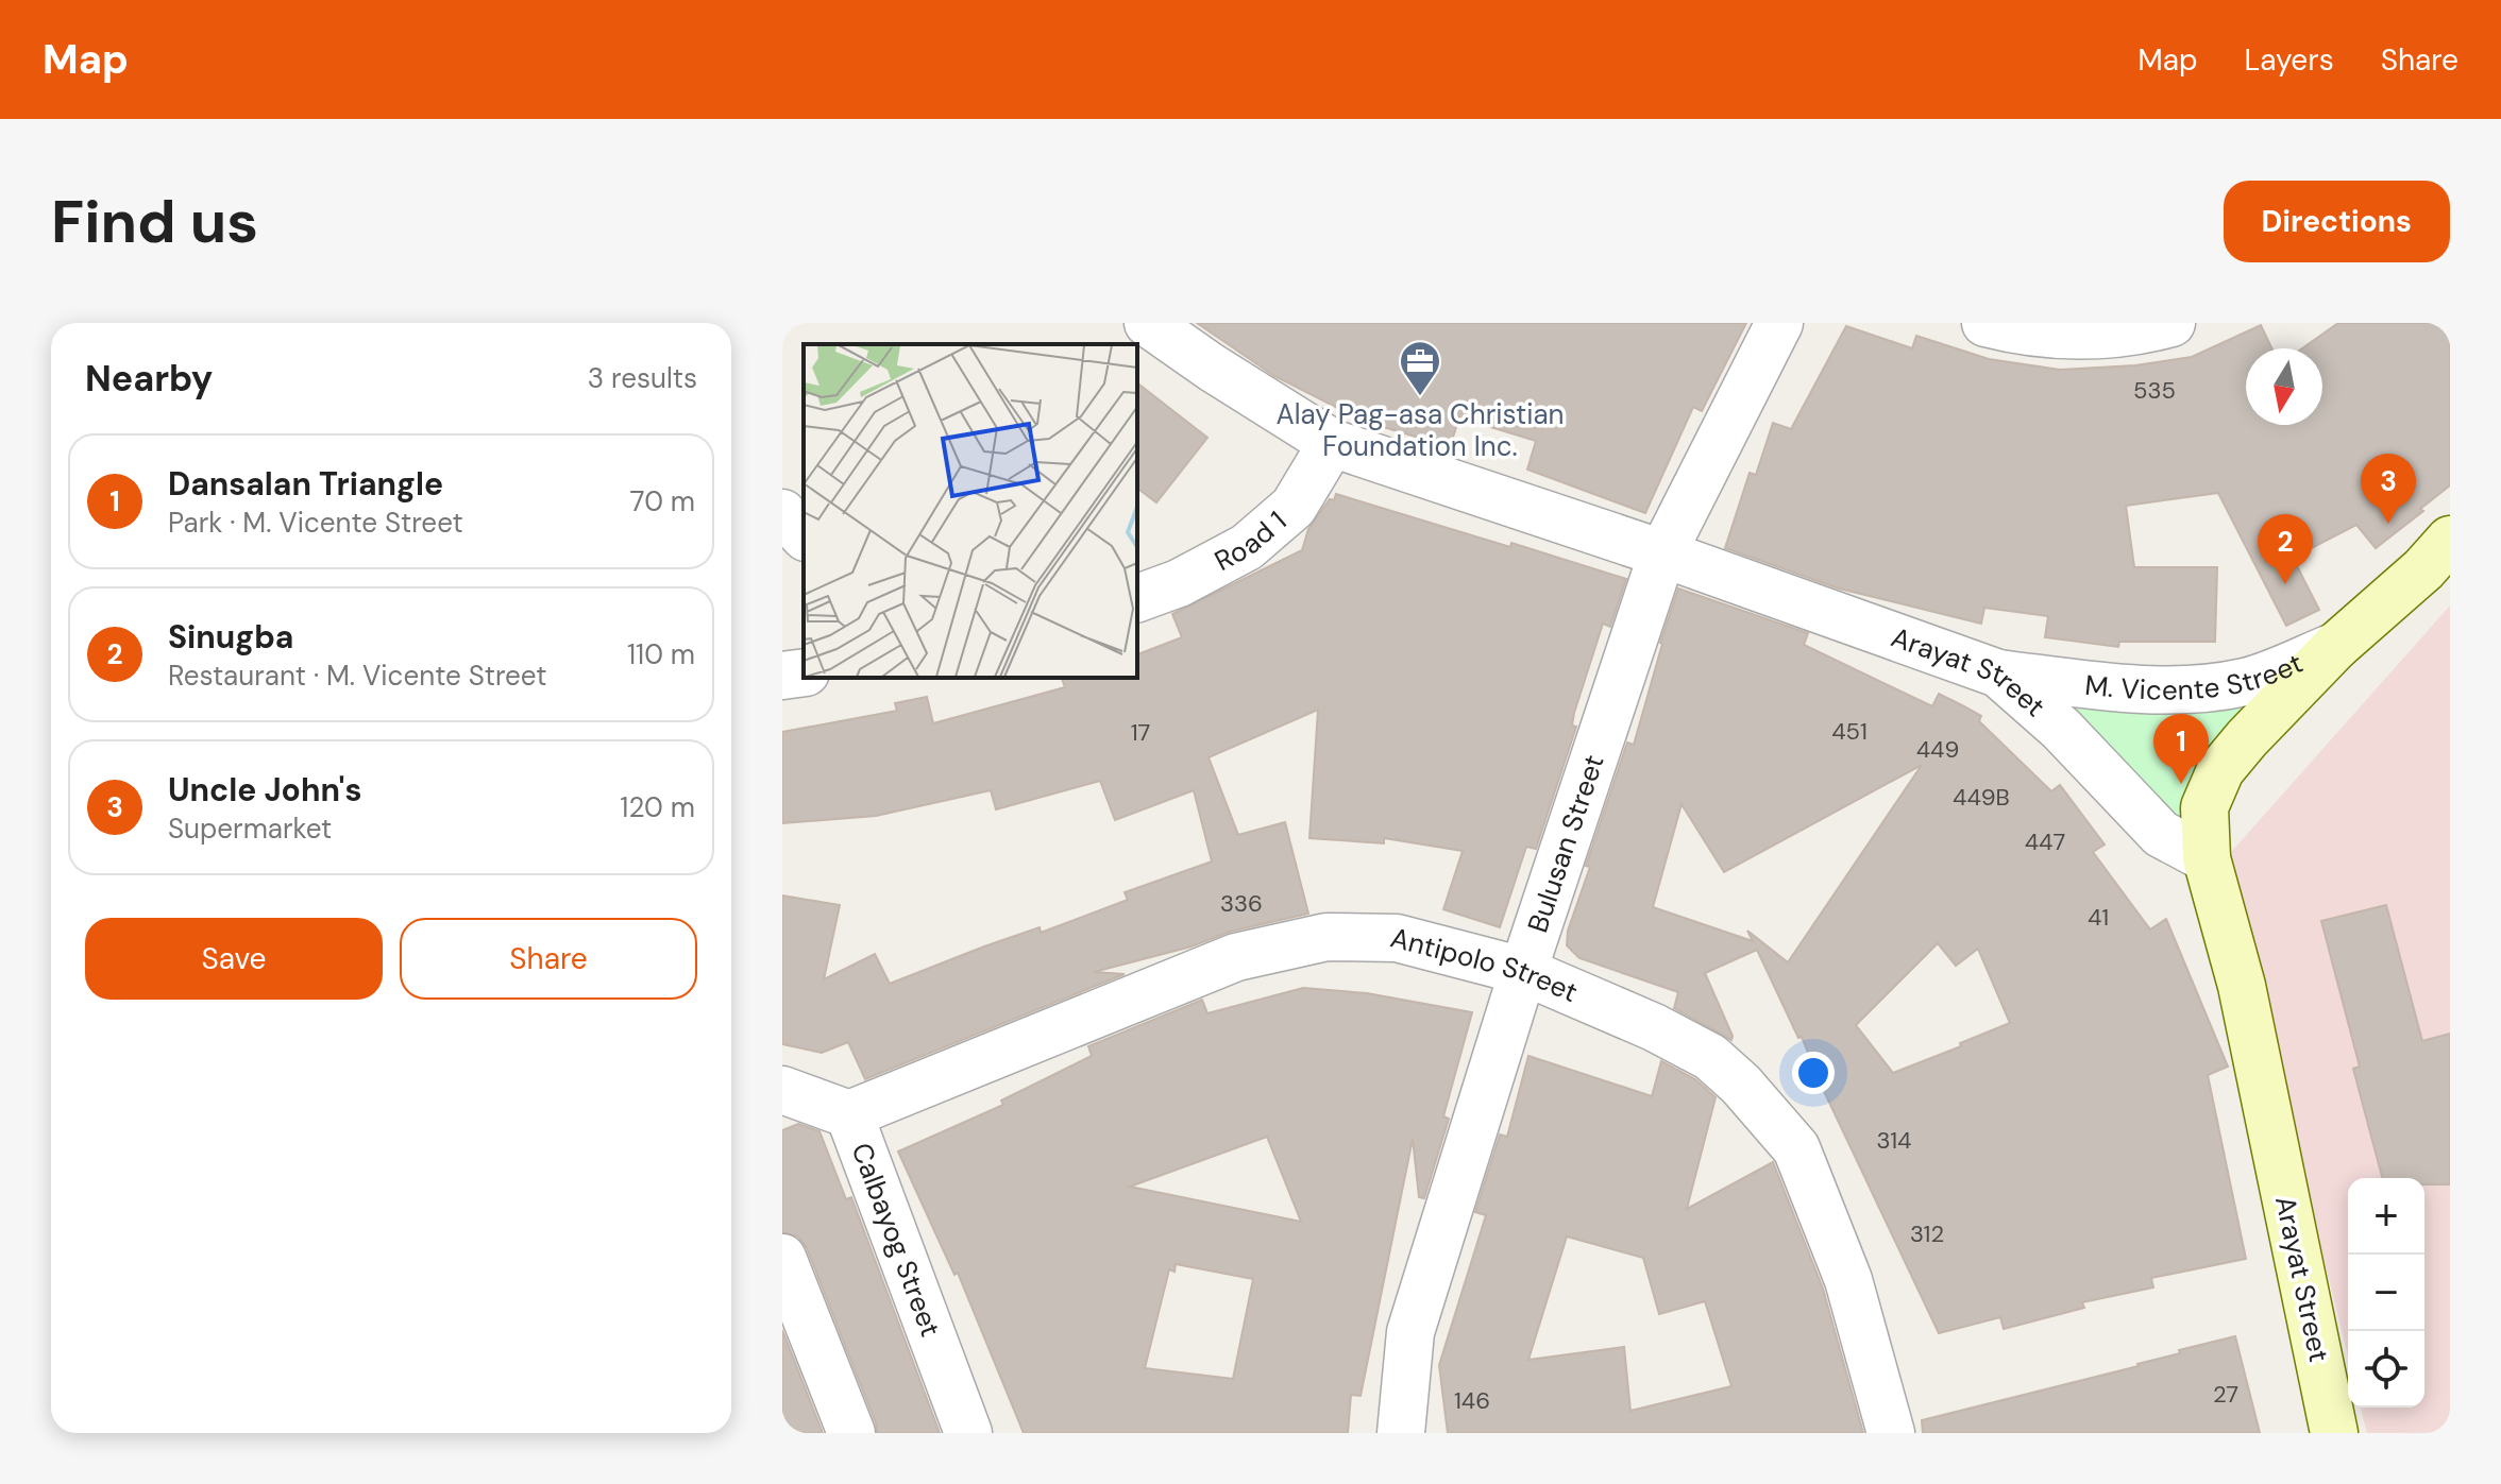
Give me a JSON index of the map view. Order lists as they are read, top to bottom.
{
  "streets": {
    "street": [
      "Road 1",
      "M. Vicente Street",
      "Arayat Street",
      "Bulusan Street",
      "Antipolo Street",
      "Calbayog Street"
    ]
  },
  "crossings": [
    ["Road 1", "Arayat Street"],
    ["M. Vicente Street", "Arayat Street"],
    ["Arayat Street", "Bulusan Street"],
    ["Bulusan Street", "Antipolo Street"],
    ["Antipolo Street", "Calbayog Street"]
  ],
  "places": {
    "office": ["Alay Pag-asa Christian Foundation Inc."]
  },
  "house_numbers": [
    "535",
    "451",
    "17",
    "449",
    "449B",
    "447",
    "336",
    "41",
    "314",
    "312",
    "27",
    "146"
  ],
  "north": "bottom",
  "page": {
    "header": "Map",
    "nav": ["Map", "Layers", "Share"],
    "buttons": [
      "Directions",
      ["Save", "Share"]
    ],
    "title": "Find us",
    "heading": ["Nearby", "3 results"],
    "list": [
      {
        "mark": "1",
        "name": "Dansalan Triangle",
        "note": "Park · M. Vicente Street",
        "value": "70 m"
      },
      {
        "mark": "2",
        "name": "Sinugba",
        "note": "Restaurant · M. Vicente Street",
        "value": "110 m"
      },
      {
        "mark": "3",
        "name": "Uncle John's",
        "note": "Supermarket",
        "value": "120 m"
      }
    ],
    "pins": ["3", "2", "1"],
    "map_buttons": ["+", "−"]
  }
}
